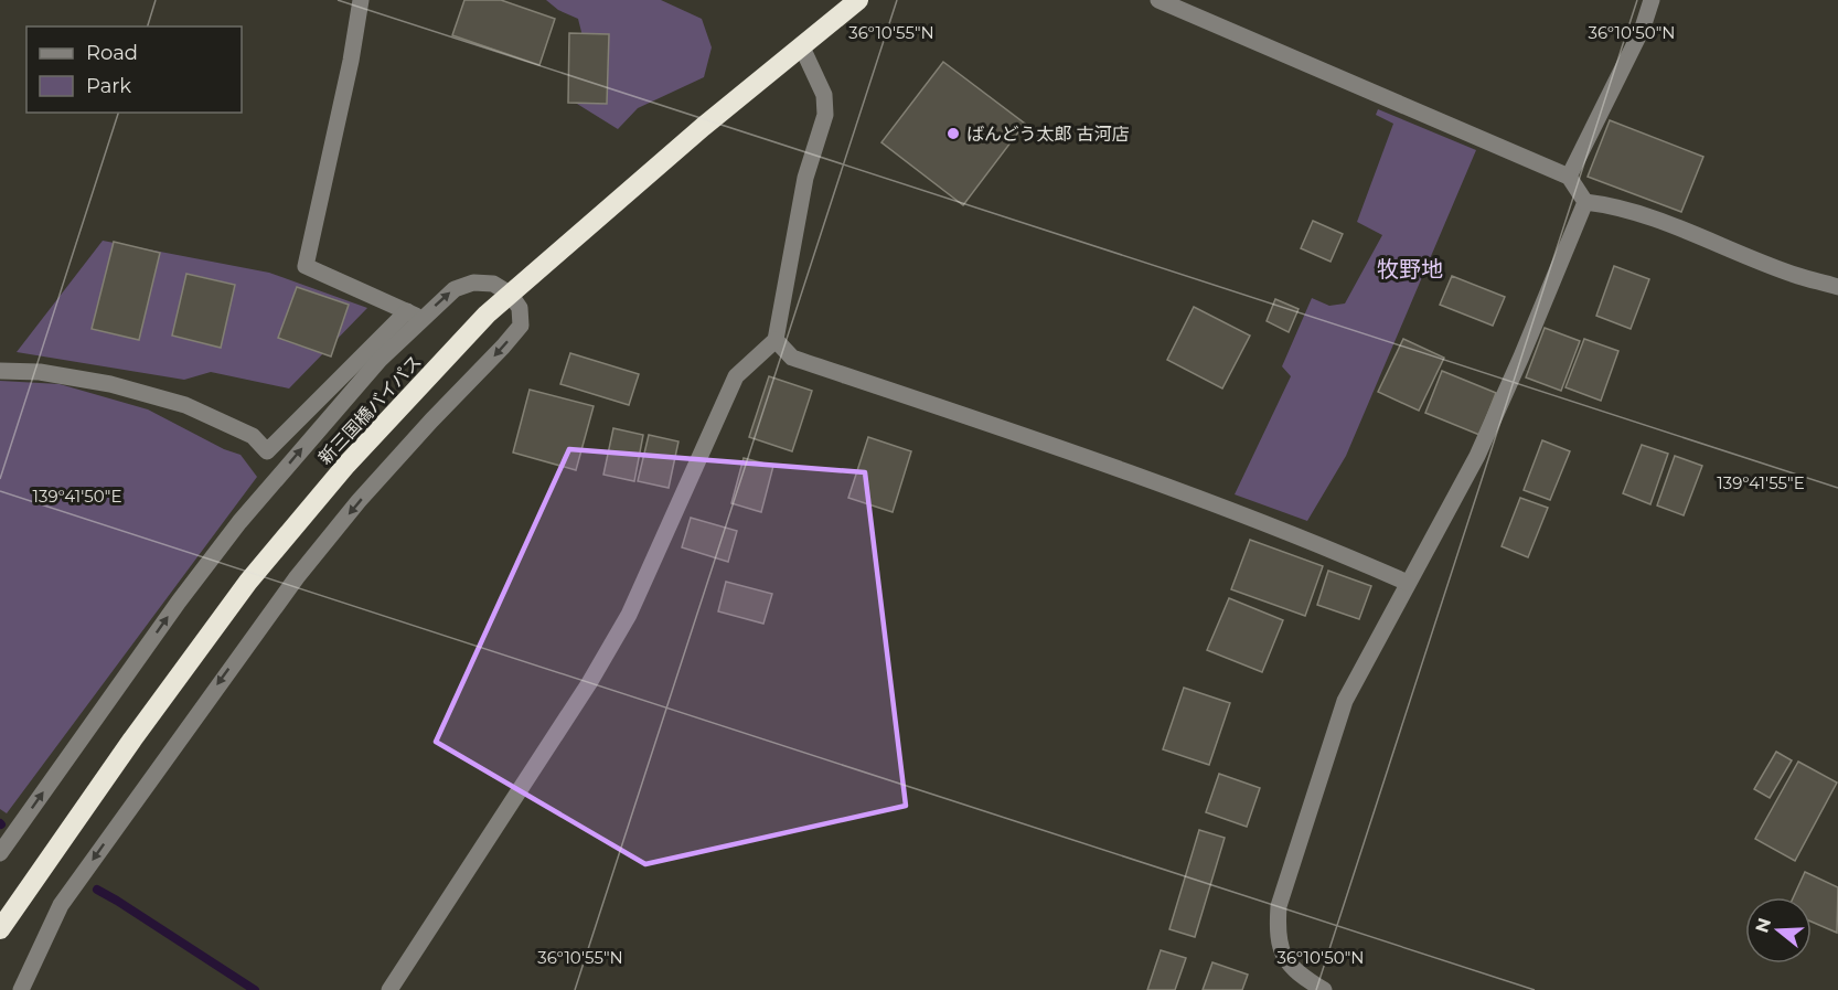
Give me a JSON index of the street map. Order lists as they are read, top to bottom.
{
  "streets": {
    "highway": ["新三国橋バイパス"]
  },
  "districts": ["牧野地"],
  "places": ["ばんどう太郎 古河店"],
  "legend": ["Road", "Park"],
  "north": "left",
  "coordinates": [
    "36°10'55\"N",
    "36°10'50\"N",
    "139°41'55\"E",
    "139°41'50\"E"
  ]
}
